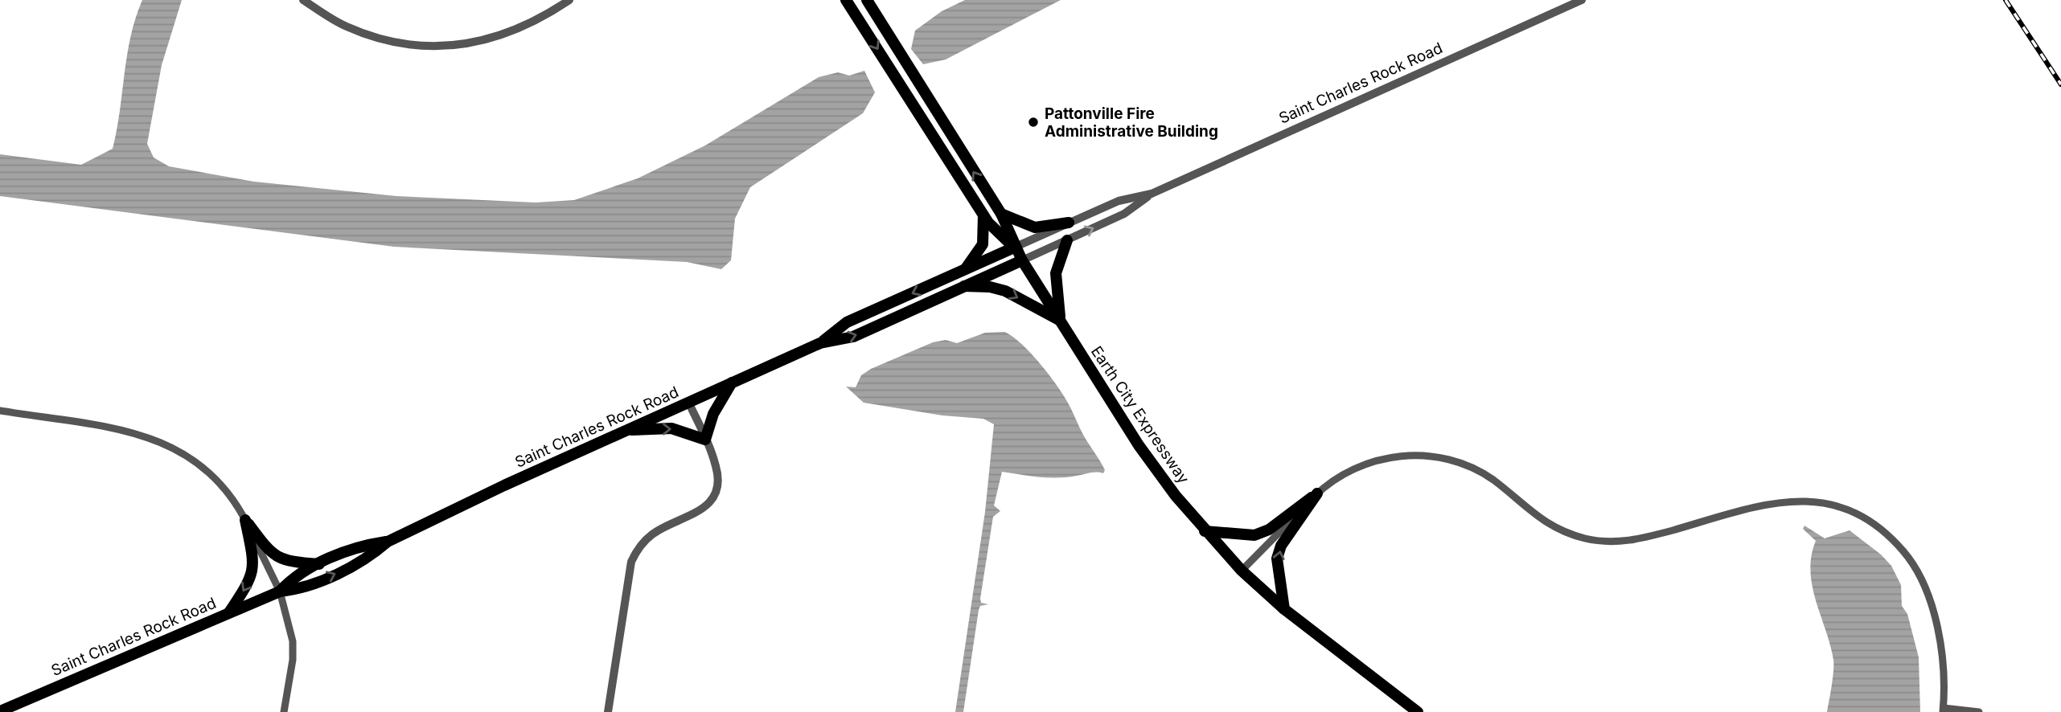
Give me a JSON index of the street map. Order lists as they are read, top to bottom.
{
  "streets": {
    "main road": ["Saint Charles Rock Road", "Earth City Expressway"]
  },
  "crossings": [
    ["Saint Charles Rock Road", "Earth City Expressway"]
  ],
  "places": ["Pattonville Fire Administrative Building"]
}
